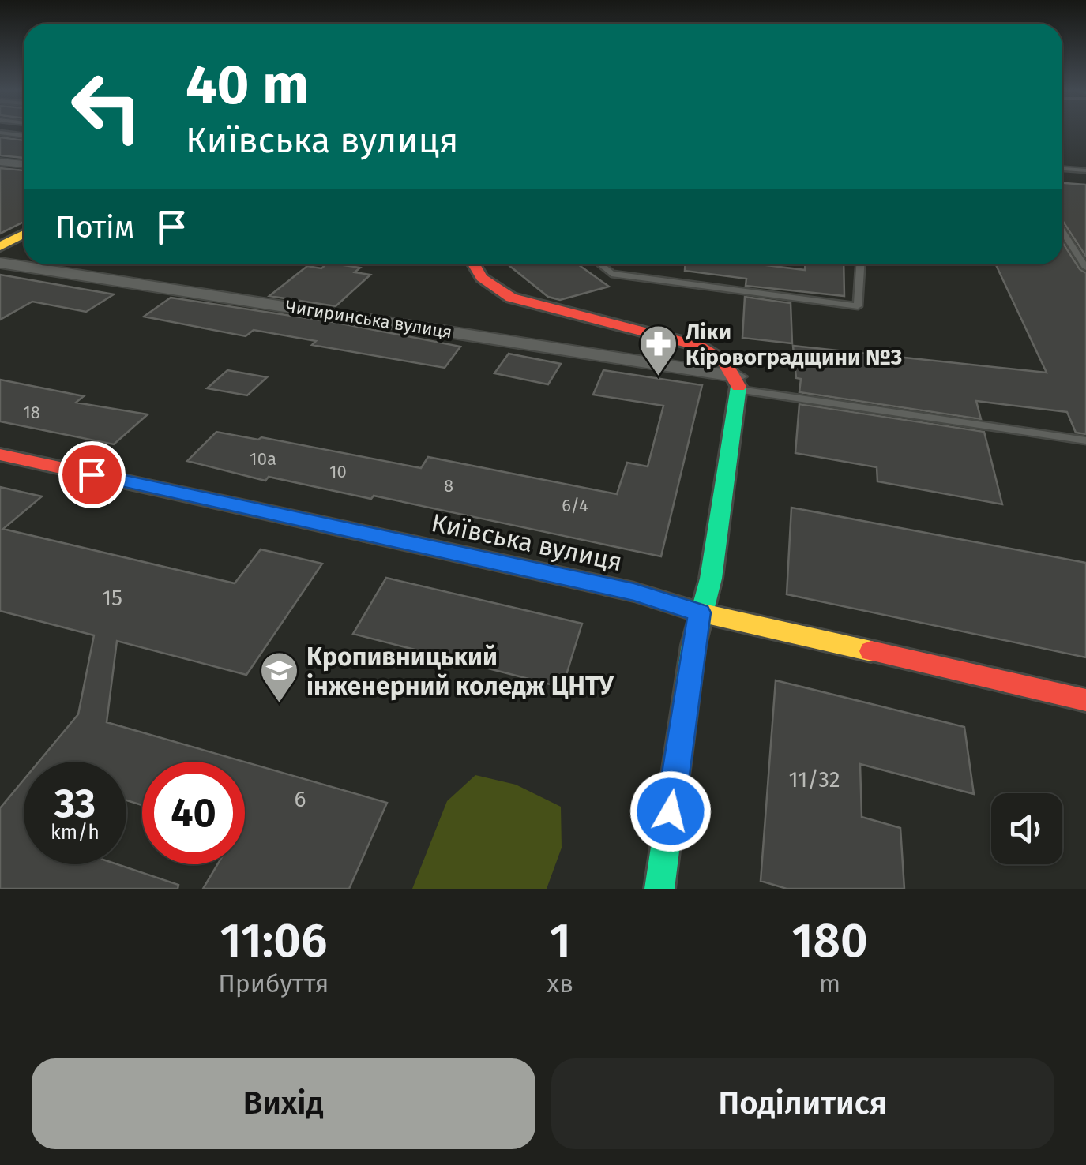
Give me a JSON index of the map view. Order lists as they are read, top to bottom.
{
  "streets": {
    "street": ["Чигиринська вулиця", "Київська вулиця"]
  },
  "places": {
    "pharmacy": ["Ліки Кіровоградщини №3"],
    "school or university": ["Кропивницький інженерний коледж ЦНТУ"]
  },
  "house_numbers": [
    "18",
    "10а",
    "10",
    "8",
    "6/4",
    "15",
    "11/32",
    "6"
  ],
  "page": {
    "turn": ["40 m", "Київська вулиця"],
    "then": "Потім",
    "speed": "33 km/h",
    "limit": "40",
    "eta": [
      "11:06",
      "Прибуття",
      "1",
      "хв",
      "180",
      "m"
    ],
    "buttons": ["Вихід", "Поділитися"]
  }
}
